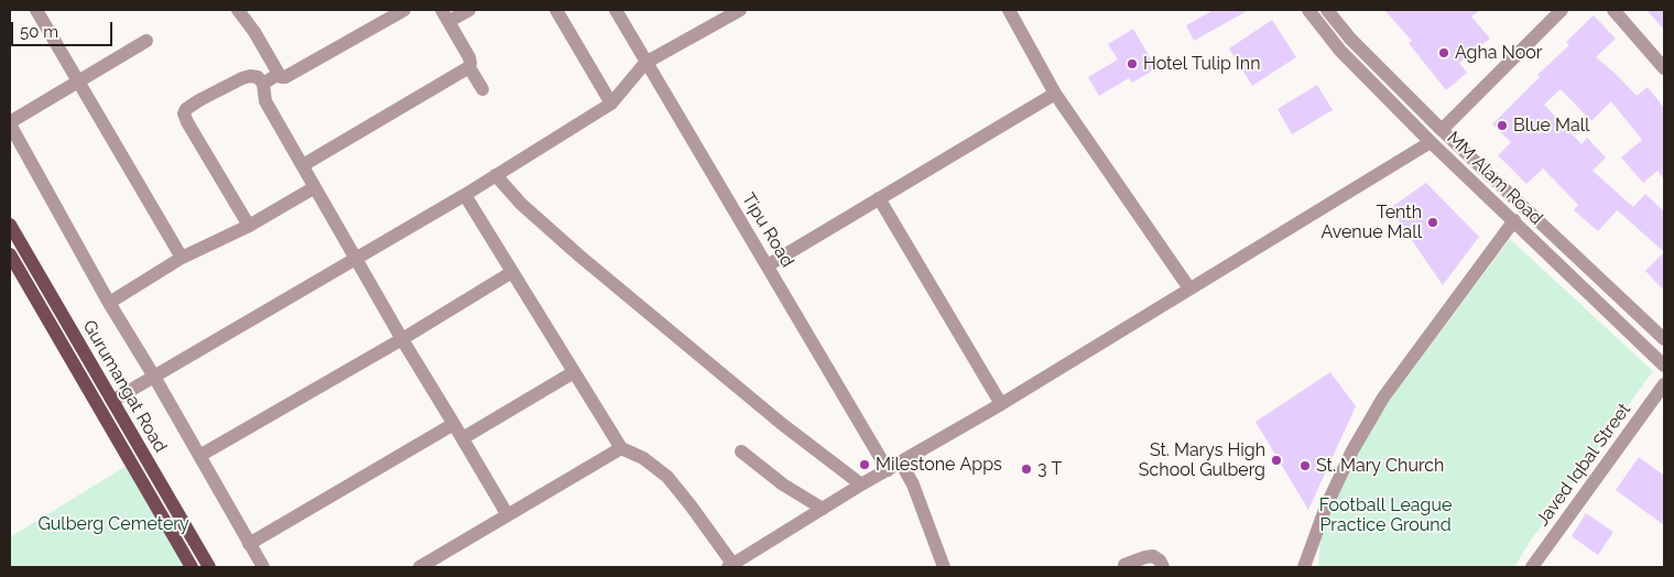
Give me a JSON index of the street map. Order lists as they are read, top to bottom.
{
  "streets": {
    "main road": ["Gurumangat Road"],
    "street": ["MM Alam Road", "Tipu Road", "Javed Iqbal Street"]
  },
  "parks": ["Football League Practice Ground", "Gulberg Cemetery"],
  "places": [
    "Agha Noor",
    "Hotel Tulip Inn",
    "Blue Mall",
    "Tenth Avenue Mall",
    "St. Marys High School Gulberg",
    "Milestone Apps",
    "St. Mary Church",
    "3 T"
  ],
  "scale_bar": "50 m"
}
